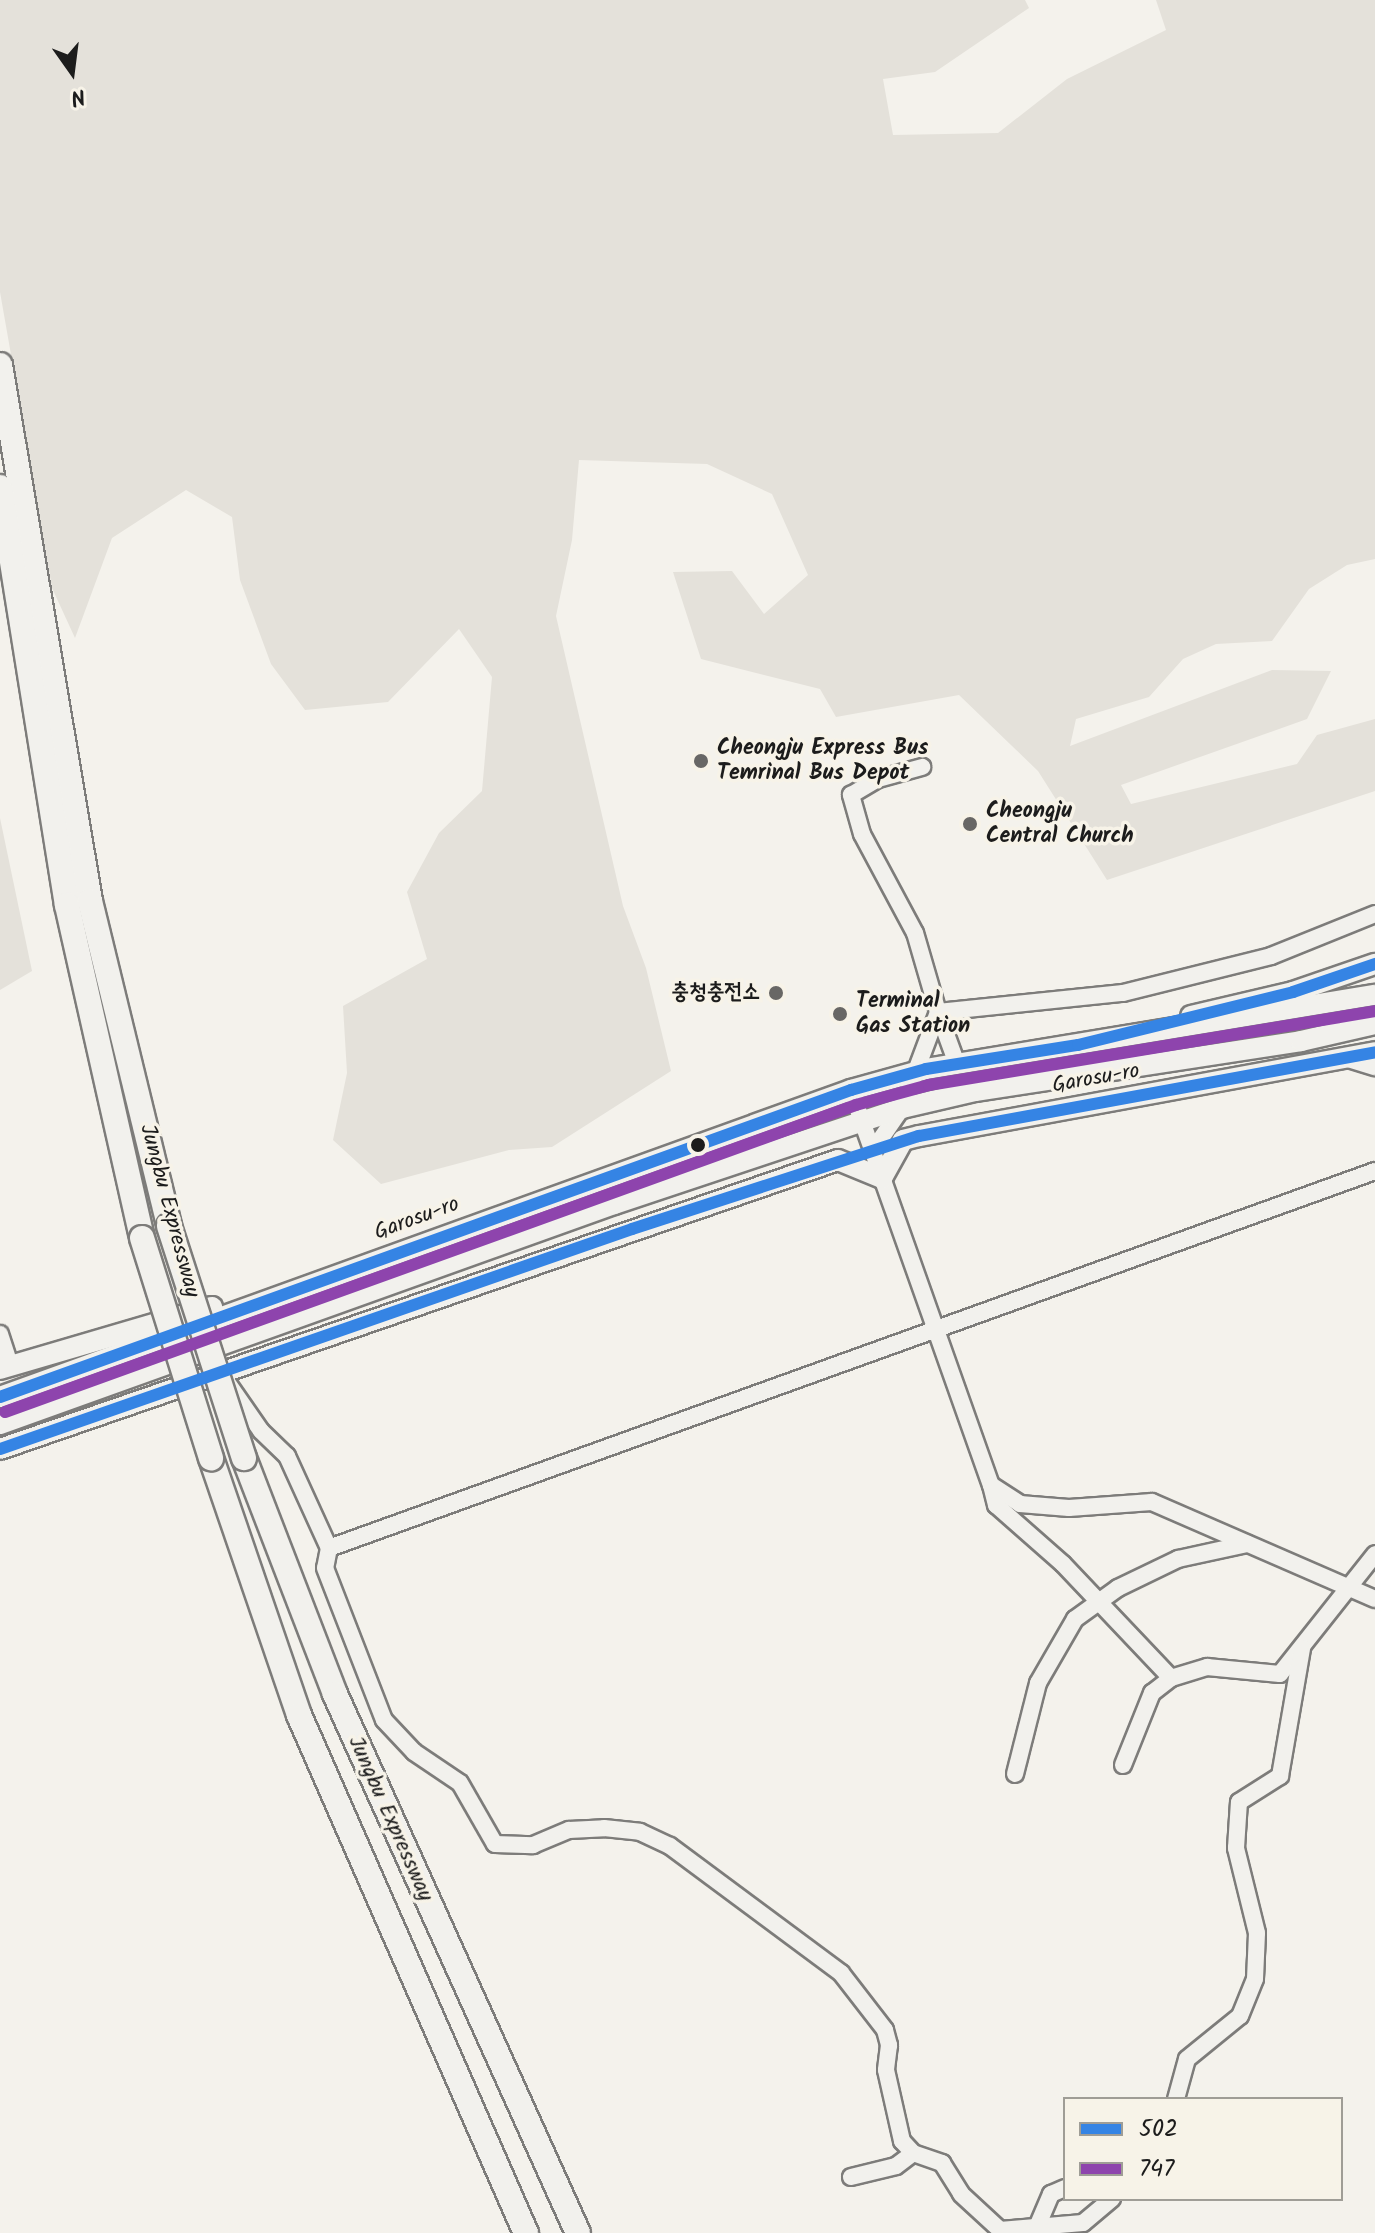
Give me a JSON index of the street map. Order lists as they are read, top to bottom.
{
  "streets": {
    "highway": ["Jungbu Expressway"],
    "main road": ["Garosu-ro"]
  },
  "places": [
    "Cheongju Express Bus Temrinal Bus Depot",
    "Cheongju Central Church",
    "충청충전소",
    "Terminal Gas Station"
  ],
  "lines": ["transit line 502", "transit line 747"],
  "legend": ["502", "747"],
  "north": "bottom"
}
